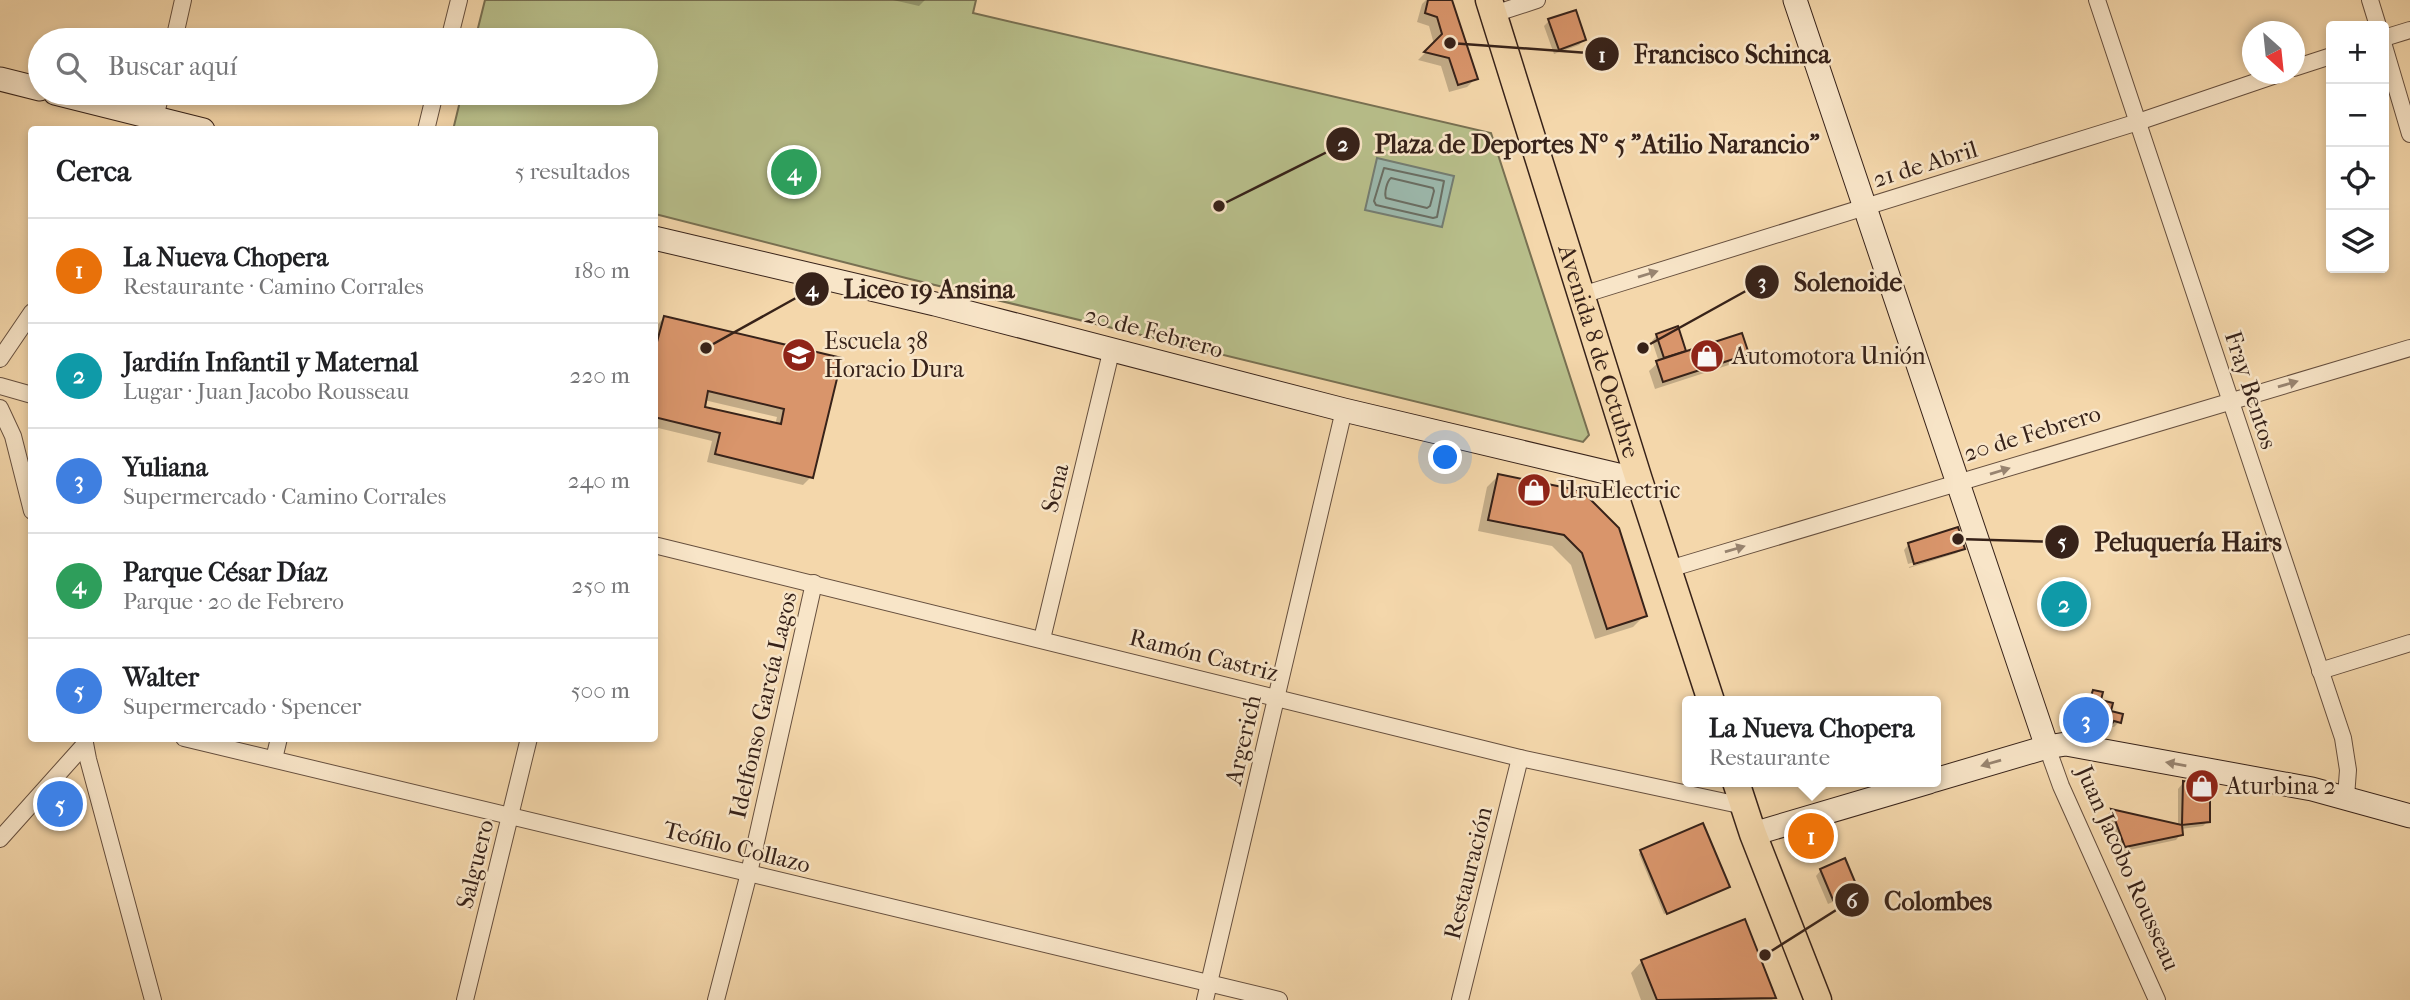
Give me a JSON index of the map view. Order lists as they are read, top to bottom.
{
  "streets": {
    "main road": ["Avenida 8 de Octubre"],
    "street": [
      "21 de Abril",
      "20 de Febrero",
      "Fray Bentos",
      "Sena",
      "Ramón Castriz",
      "Idelfonso García Lagos",
      "Argerich",
      "Teófilo Collazo",
      "Salguero",
      "Juan Jacobo Rousseau",
      "Restauración"
    ]
  },
  "crossings": [
    ["21 de Abril", "Avenida 8 de Octubre"],
    ["21 de Abril", "Fray Bentos"],
    ["21 de Abril", "Juan Jacobo Rousseau"],
    ["20 de Febrero", "Avenida 8 de Octubre"],
    ["20 de Febrero", "Fray Bentos"],
    ["20 de Febrero", "Sena"],
    ["20 de Febrero", "Argerich"],
    ["20 de Febrero", "Juan Jacobo Rousseau"],
    ["Sena", "Ramón Castriz"],
    ["Ramón Castriz", "Idelfonso García Lagos"],
    ["Ramón Castriz", "Argerich"],
    ["Ramón Castriz", "Restauración"],
    ["Idelfonso García Lagos", "Teófilo Collazo"],
    ["Argerich", "Teófilo Collazo"],
    ["Teófilo Collazo", "Salguero"]
  ],
  "one_way": ["21 de Abril", "20 de Febrero"],
  "places": {
    "other": [
      "Francisco Schinca",
      "Plaza de Deportes Nº 5 \"Atilio Narancio\"",
      "Liceo 19 Ansina",
      "Solenoide",
      "Peluquería Hairs",
      "Colombes"
    ],
    "school or university": ["Escuela 38 Horacio Dura"],
    "shop": ["Automotora Unión", "UruElectric", "Aturbina 2"]
  },
  "north": "bottom right",
  "page": {
    "map_buttons": ["+", "−"],
    "search": "Buscar aquí",
    "heading": ["Cerca", "5 resultados"],
    "pins": [
      "4",
      "2",
      "3",
      "5",
      "1"
    ],
    "list": [
      {
        "mark": "1",
        "name": "La Nueva Chopera",
        "note": "Restaurante · Camino Corrales",
        "value": "180 m"
      },
      {
        "mark": "2",
        "name": "Jardiín Infantil y Maternal",
        "note": "Lugar · Juan Jacobo Rousseau",
        "value": "220 m"
      },
      {
        "mark": "3",
        "name": "Yuliana",
        "note": "Supermercado · Camino Corrales",
        "value": "240 m"
      },
      {
        "mark": "4",
        "name": "Parque César Díaz",
        "note": "Parque · 20 de Febrero",
        "value": "250 m"
      },
      {
        "mark": "5",
        "name": "Walter",
        "note": "Supermercado · Spencer",
        "value": "500 m"
      }
    ],
    "popup": ["La Nueva Chopera", "Restaurante"]
  }
}
